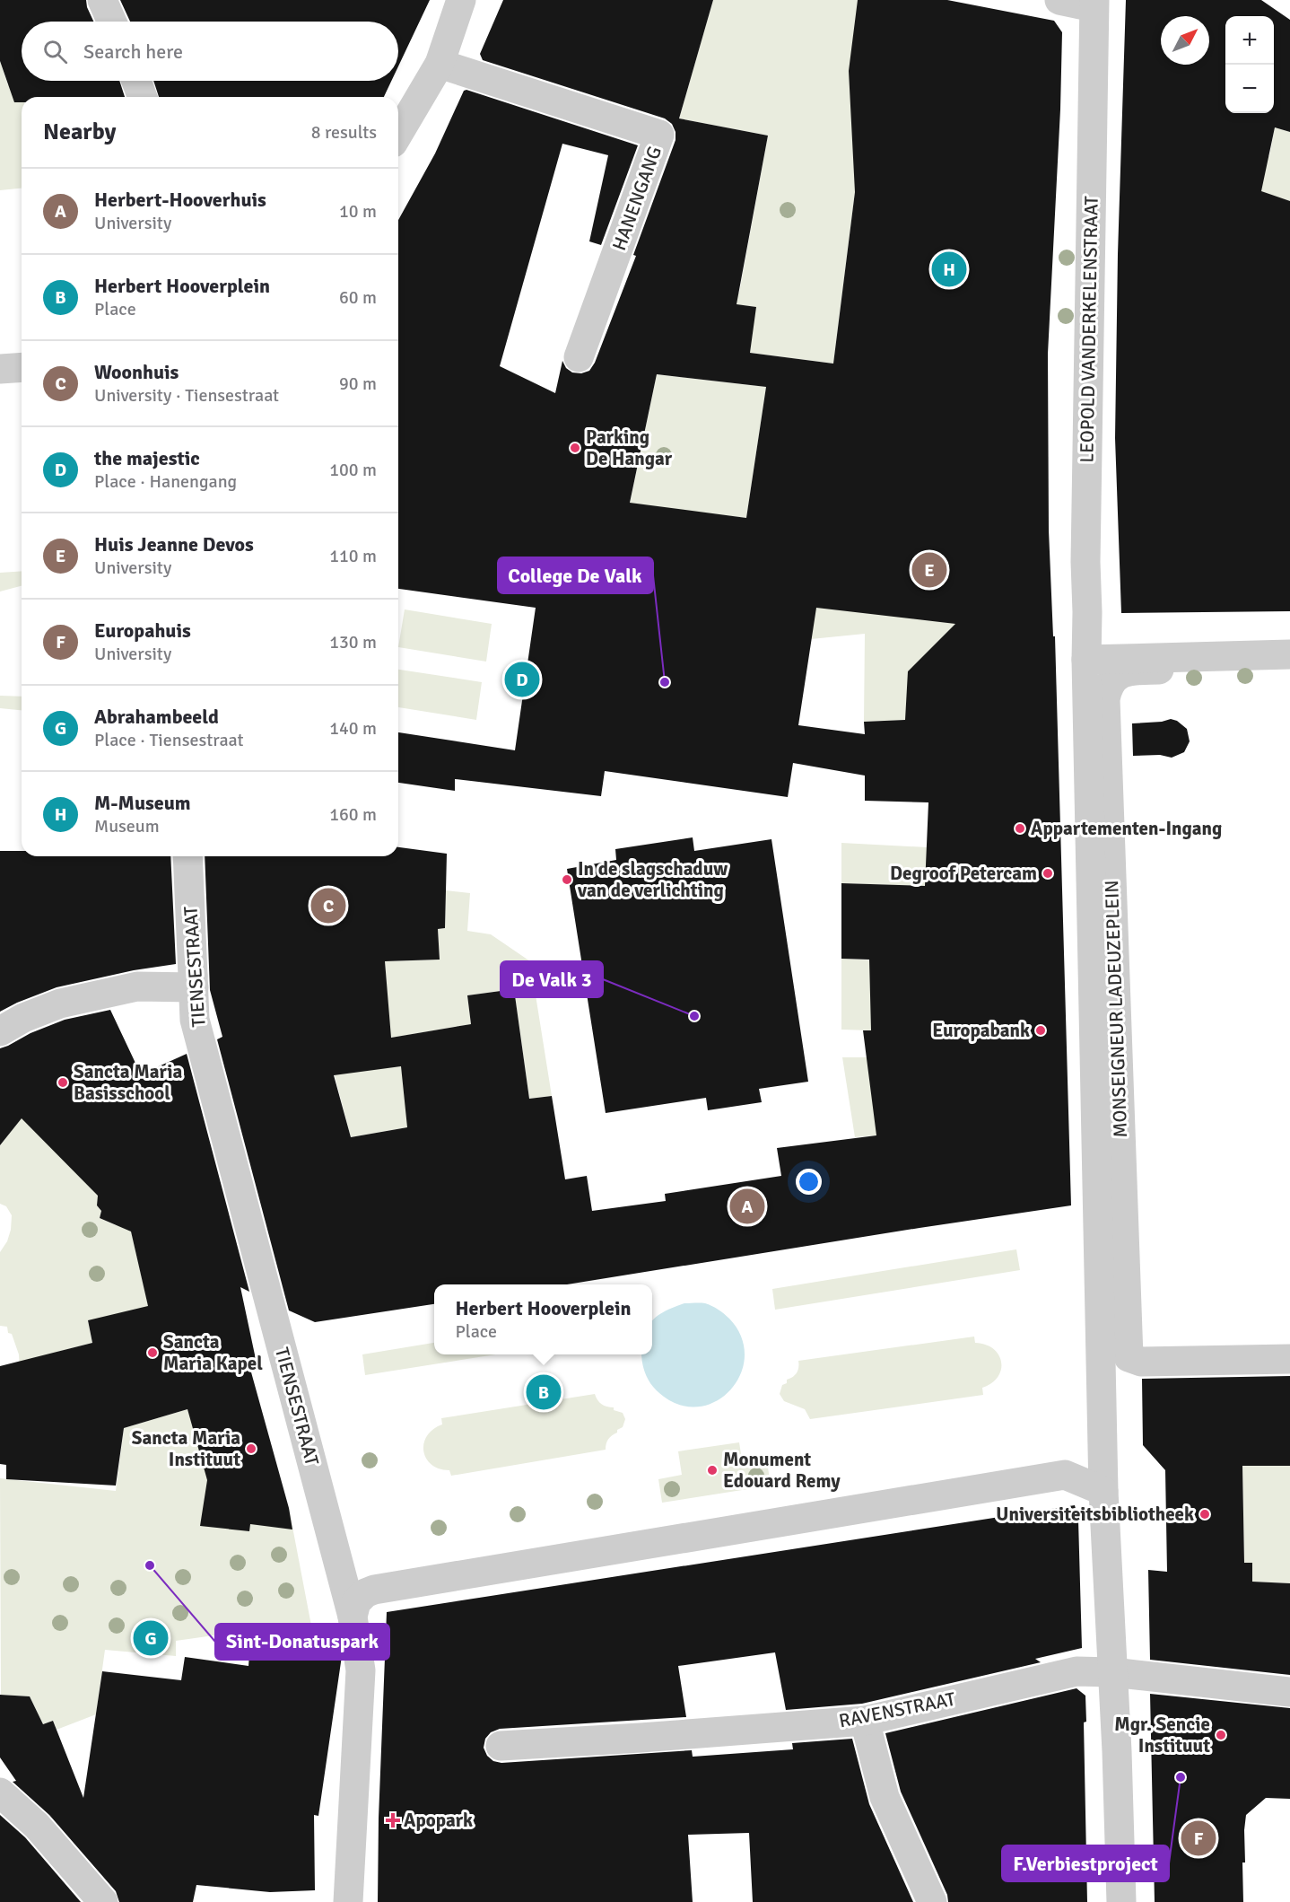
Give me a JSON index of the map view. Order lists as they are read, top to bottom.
{
  "streets": {
    "street": [
      "HANENGANG",
      "LEOPOLD VANDERKELENSTRAAT",
      "TIENSESTRAAT",
      "MONSEIGNEUR LADEUZEPLEIN",
      "RAVENSTRAAT"
    ]
  },
  "crossings": [
    ["LEOPOLD VANDERKELENSTRAAT", "MONSEIGNEUR LADEUZEPLEIN"],
    ["MONSEIGNEUR LADEUZEPLEIN", "RAVENSTRAAT"]
  ],
  "places": {
    "other": [
      "Parking De Hangar",
      "College De Valk",
      "Appartementen-Ingang",
      "Degroof Petercam",
      "In de slagschaduw van de verlichting",
      "De Valk 3",
      "Europabank",
      "Sancta Maria Basisschool",
      "Sancta Maria Kapel",
      "Sancta Maria Instituut",
      "Monument Edouard Remy",
      "Universiteitsbibliotheek",
      "Sint-Donatuspark",
      "Mgr. Sencie Instituut",
      "F.Verbiestproject"
    ],
    "health": ["Apopark"]
  },
  "north": "top right",
  "page": {
    "map_buttons": ["+", "−"],
    "search": "Search here",
    "heading": ["Nearby", "8 results"],
    "list": [
      {
        "mark": "A",
        "name": "Herbert-Hooverhuis",
        "note": "University",
        "value": "10 m"
      },
      {
        "mark": "B",
        "name": "Herbert Hooverplein",
        "note": "Place",
        "value": "60 m"
      },
      {
        "mark": "C",
        "name": "Woonhuis",
        "note": "University · Tiensestraat",
        "value": "90 m"
      },
      {
        "mark": "D",
        "name": "the majestic",
        "note": "Place · Hanengang",
        "value": "100 m"
      },
      {
        "mark": "E",
        "name": "Huis Jeanne Devos",
        "note": "University",
        "value": "110 m"
      },
      {
        "mark": "F",
        "name": "Europahuis",
        "note": "University",
        "value": "130 m"
      },
      {
        "mark": "G",
        "name": "Abrahambeeld",
        "note": "Place · Tiensestraat",
        "value": "140 m"
      },
      {
        "mark": "H",
        "name": "M-Museum",
        "note": "Museum",
        "value": "160 m"
      }
    ],
    "pins": [
      "H",
      "E",
      "D",
      "C",
      "A",
      "B",
      "G",
      "F"
    ],
    "popup": ["Herbert Hooverplein", "Place"]
  }
}
